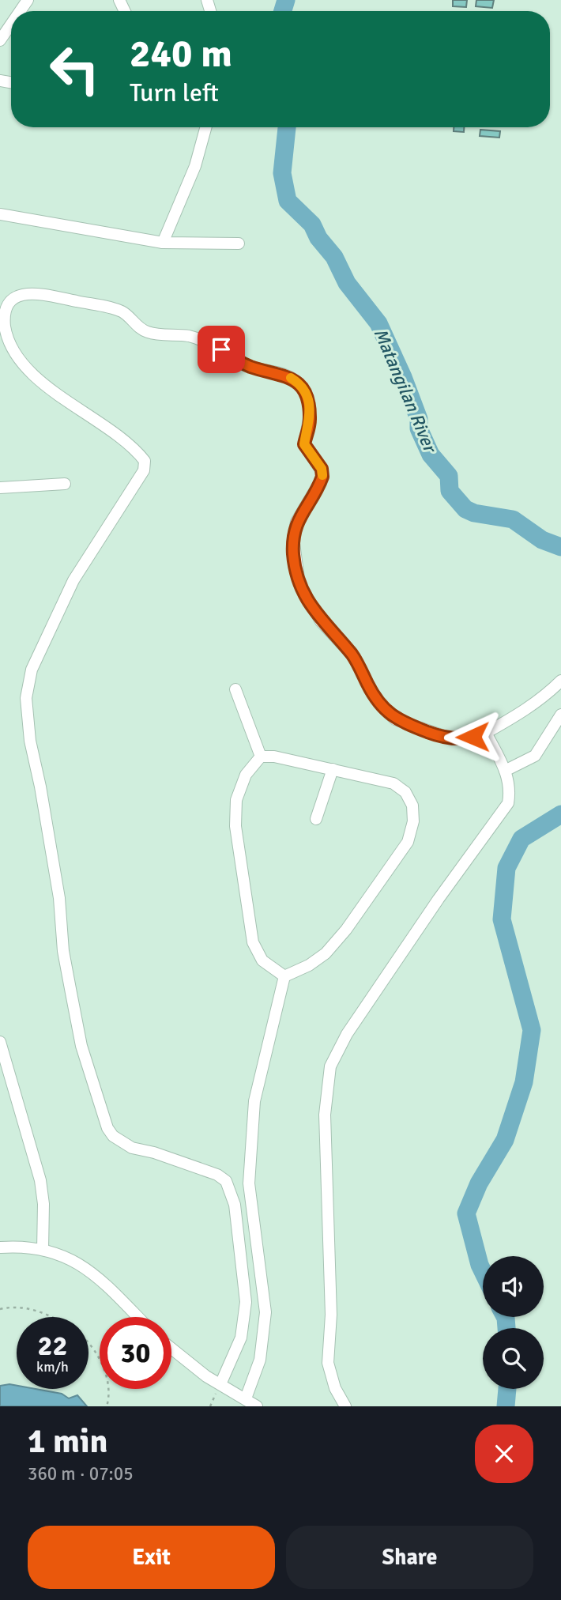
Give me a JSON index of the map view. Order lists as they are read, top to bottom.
{
  "water": ["Matangilan River"],
  "page": {
    "turn": ["240 m", "Turn left"],
    "speed": "22 km/h",
    "limit": "30",
    "heading": ["1 min", "360 m · 07:05"],
    "buttons": ["Exit", "Share"]
  }
}
